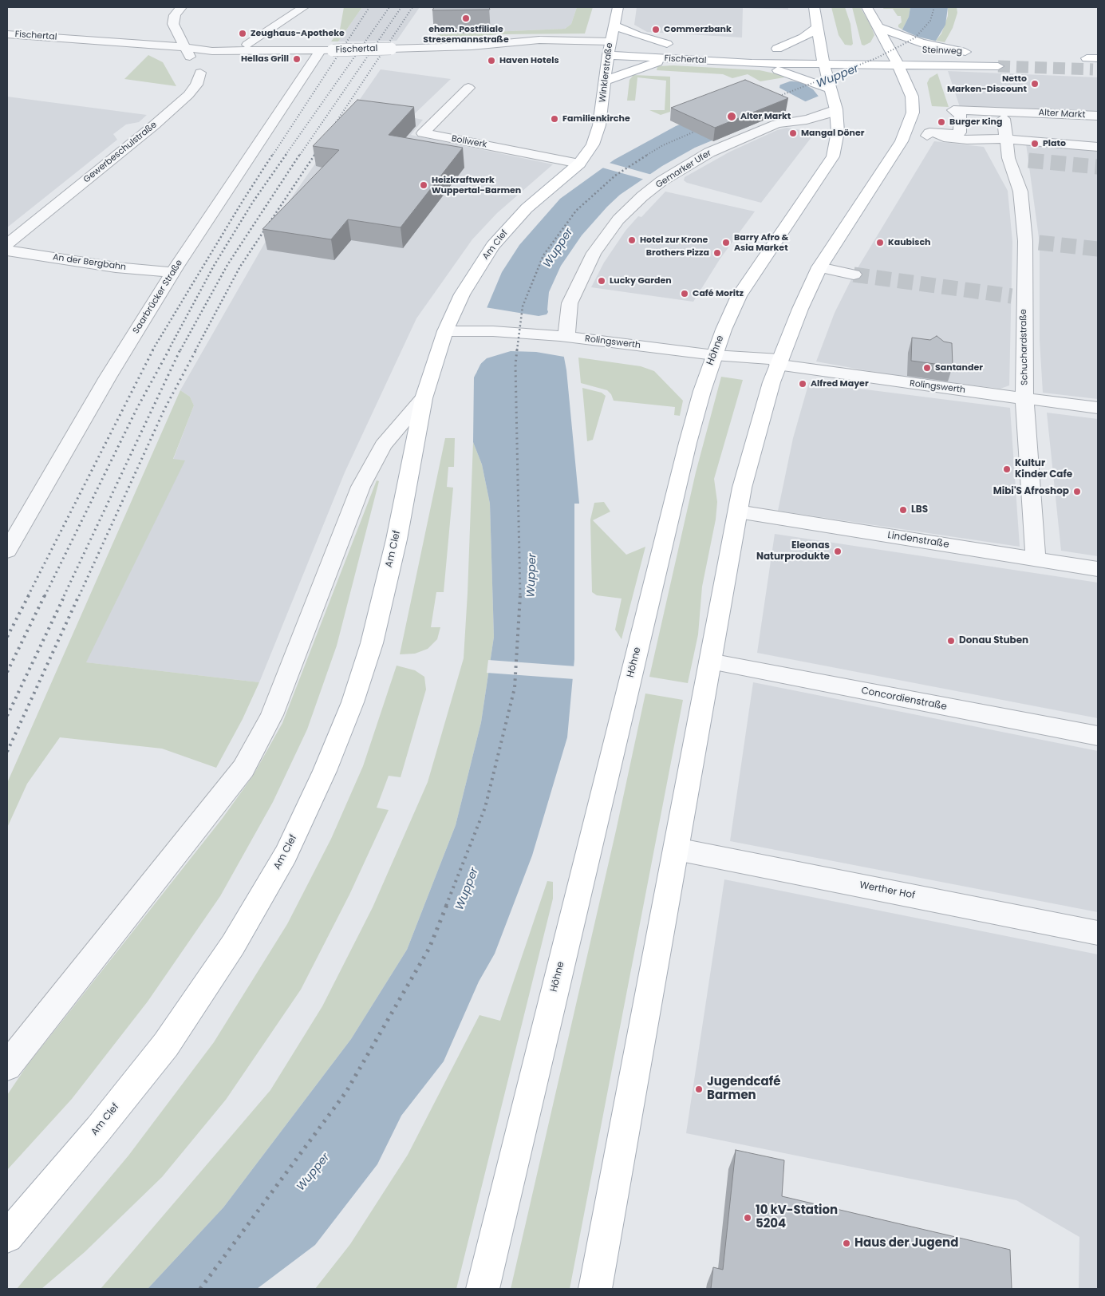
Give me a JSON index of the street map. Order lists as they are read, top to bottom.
{
  "streets": {
    "main road": [
      "Fischertal",
      "Steinweg",
      "Winklerstraße",
      "Am Clef",
      "Höhne"
    ],
    "street": [
      "Alter Markt",
      "Bollwerk",
      "Gewerbeschulstraße",
      "Gemarker Ufer",
      "An der Bergbahn",
      "Saarbrücker Straße",
      "Rolingswerth",
      "Schuchardstraße",
      "Lindenstraße",
      "Concordienstraße",
      "Werther Hof"
    ]
  },
  "crossings": [
    ["Fischertal", "Steinweg"],
    ["Fischertal", "Winklerstraße"],
    ["Fischertal", "Saarbrücker Straße"],
    ["Fischertal", "Höhne"],
    ["Winklerstraße", "Bollwerk"],
    ["Winklerstraße", "Am Clef"],
    ["Bollwerk", "Am Clef"],
    ["Gewerbeschulstraße", "An der Bergbahn"],
    ["Gemarker Ufer", "Rolingswerth"],
    ["Gemarker Ufer", "Höhne"],
    ["Am Clef", "Rolingswerth"],
    ["An der Bergbahn", "Saarbrücker Straße"],
    ["Rolingswerth", "Schuchardstraße"],
    ["Rolingswerth", "Höhne"],
    ["Schuchardstraße", "Lindenstraße"]
  ],
  "water": ["Wupper"],
  "places": [
    "ehem. Postfiliale Stresemannstraße",
    "Commerzbank",
    "Zeughaus-Apotheke",
    "Hellas Grill",
    "Haven Hotels",
    "Netto Marken-Discount",
    "Alter Markt",
    "Familienkirche",
    "Burger King",
    "Mangal Döner",
    "Plato",
    "Heizkraftwerk Wuppertal-Barmen",
    "Hotel zur Krone",
    "Barry Afro & Asia Market",
    "Kaubisch",
    "Brothers Pizza",
    "Lucky Garden",
    "Café Moritz",
    "Santander",
    "Alfred Mayer",
    "Kultur Kinder Cafe",
    "Mibi'S Afroshop",
    "LBS",
    "Eleonas Naturprodukte",
    "Donau Stuben",
    "Jugendcafé Barmen",
    "10 kV-Station 5204",
    "Haus der Jugend"
  ]
}
